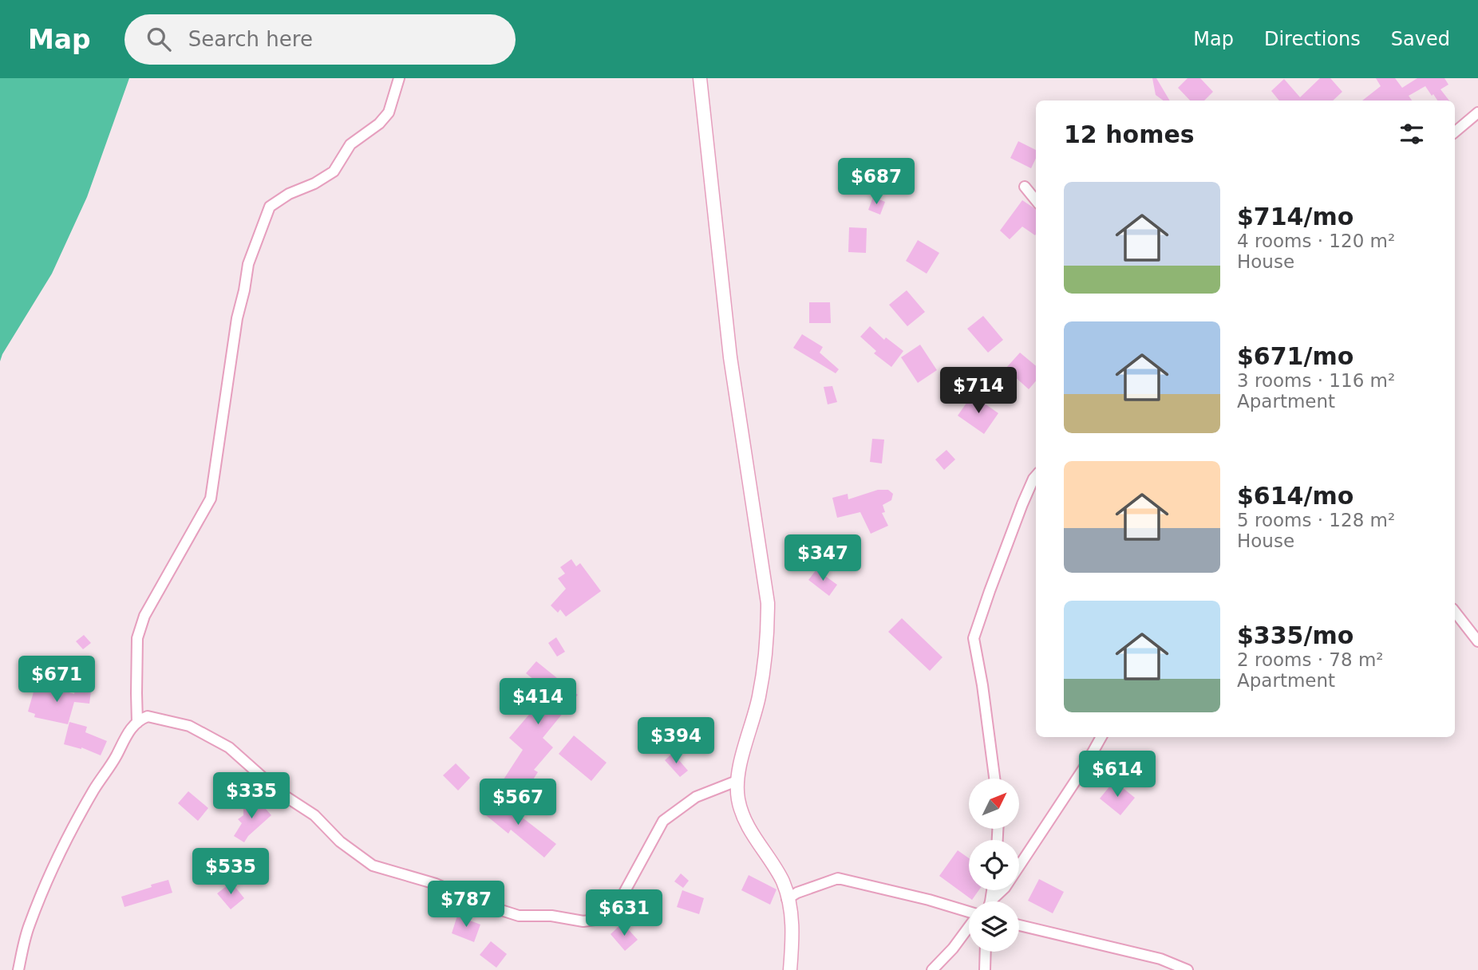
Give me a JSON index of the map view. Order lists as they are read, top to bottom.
{
  "north": "top right",
  "page": {
    "header": "Map",
    "search": "Search here",
    "nav": ["Map", "Directions", "Saved"],
    "heading": "12 homes",
    "price": [
      "$687",
      "$714",
      "$347",
      "$671",
      "$414",
      "$394",
      "$614",
      "$335",
      "$567",
      "$535",
      "$787",
      "$631"
    ],
    "list": [
      {
        "name": "$714/mo",
        "note": "4 rooms · 120 m² · House"
      },
      {
        "name": "$671/mo",
        "note": "3 rooms · 116 m² · Apartment"
      },
      {
        "name": "$614/mo",
        "note": "5 rooms · 128 m² · House"
      },
      {
        "name": "$335/mo",
        "note": "2 rooms · 78 m² · Apartment"
      }
    ]
  }
}
